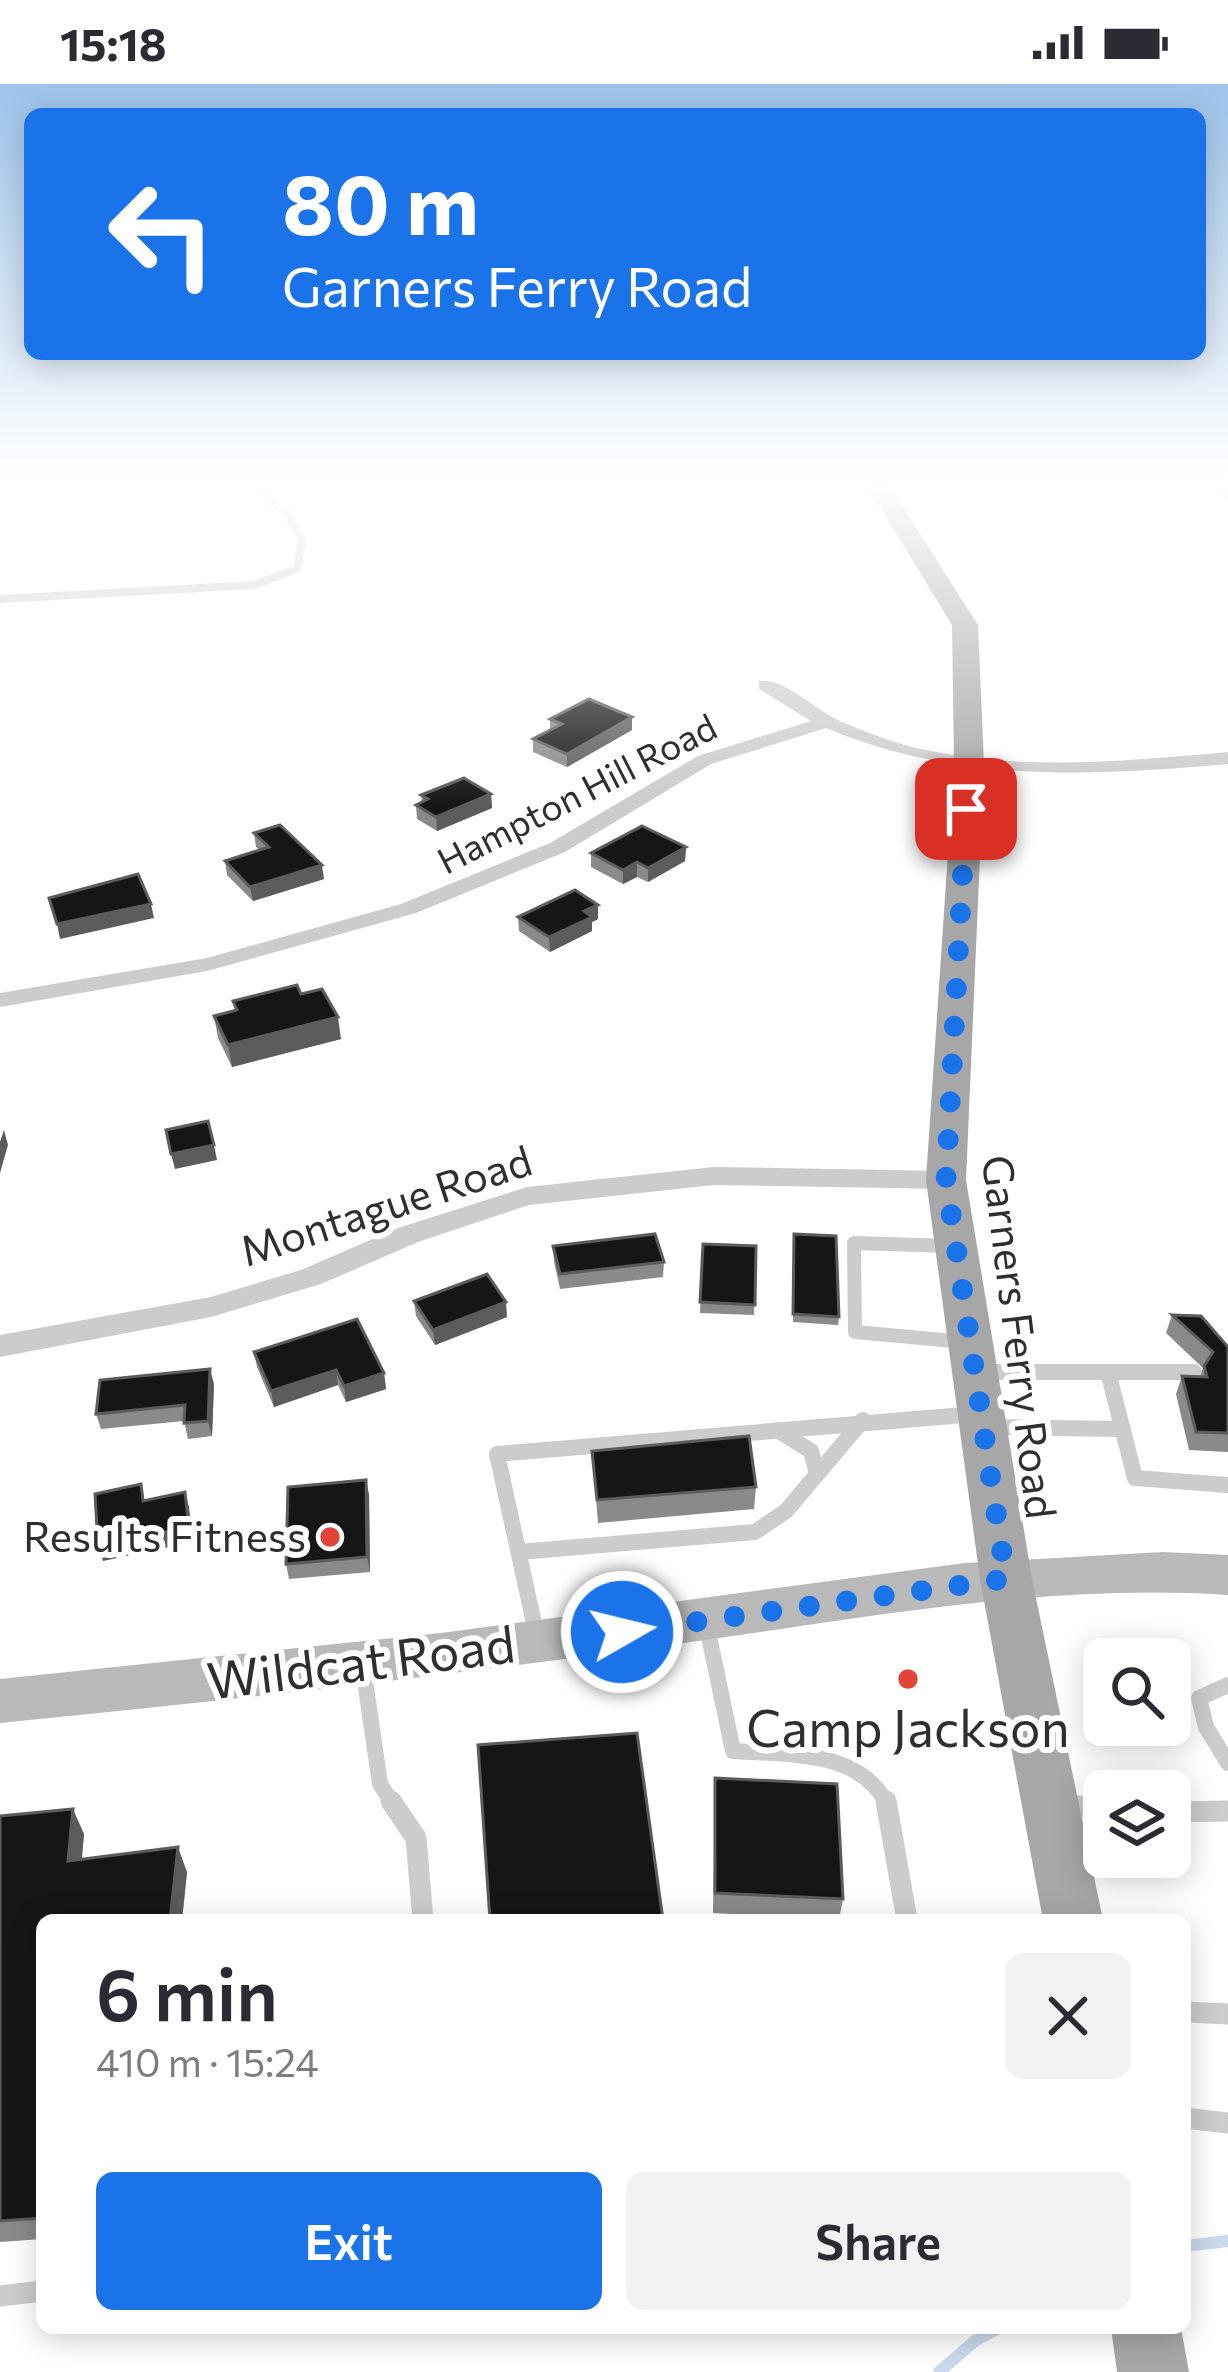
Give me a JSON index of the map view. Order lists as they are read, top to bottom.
{
  "streets": {
    "main road": ["Garners Ferry Road", "Wildcat Road"],
    "street": ["Hampton Hill Road", "Montague Road"]
  },
  "crossings": [
    ["Montague Road", "Garners Ferry Road"],
    ["Garners Ferry Road", "Wildcat Road"]
  ],
  "places": ["Results Fitness", "Camp Jackson"],
  "page": {
    "status": "15:18",
    "turn": ["80 m", "Garners Ferry Road"],
    "heading": ["6 min", "410 m · 15:24"],
    "buttons": ["Exit", "Share"]
  }
}
